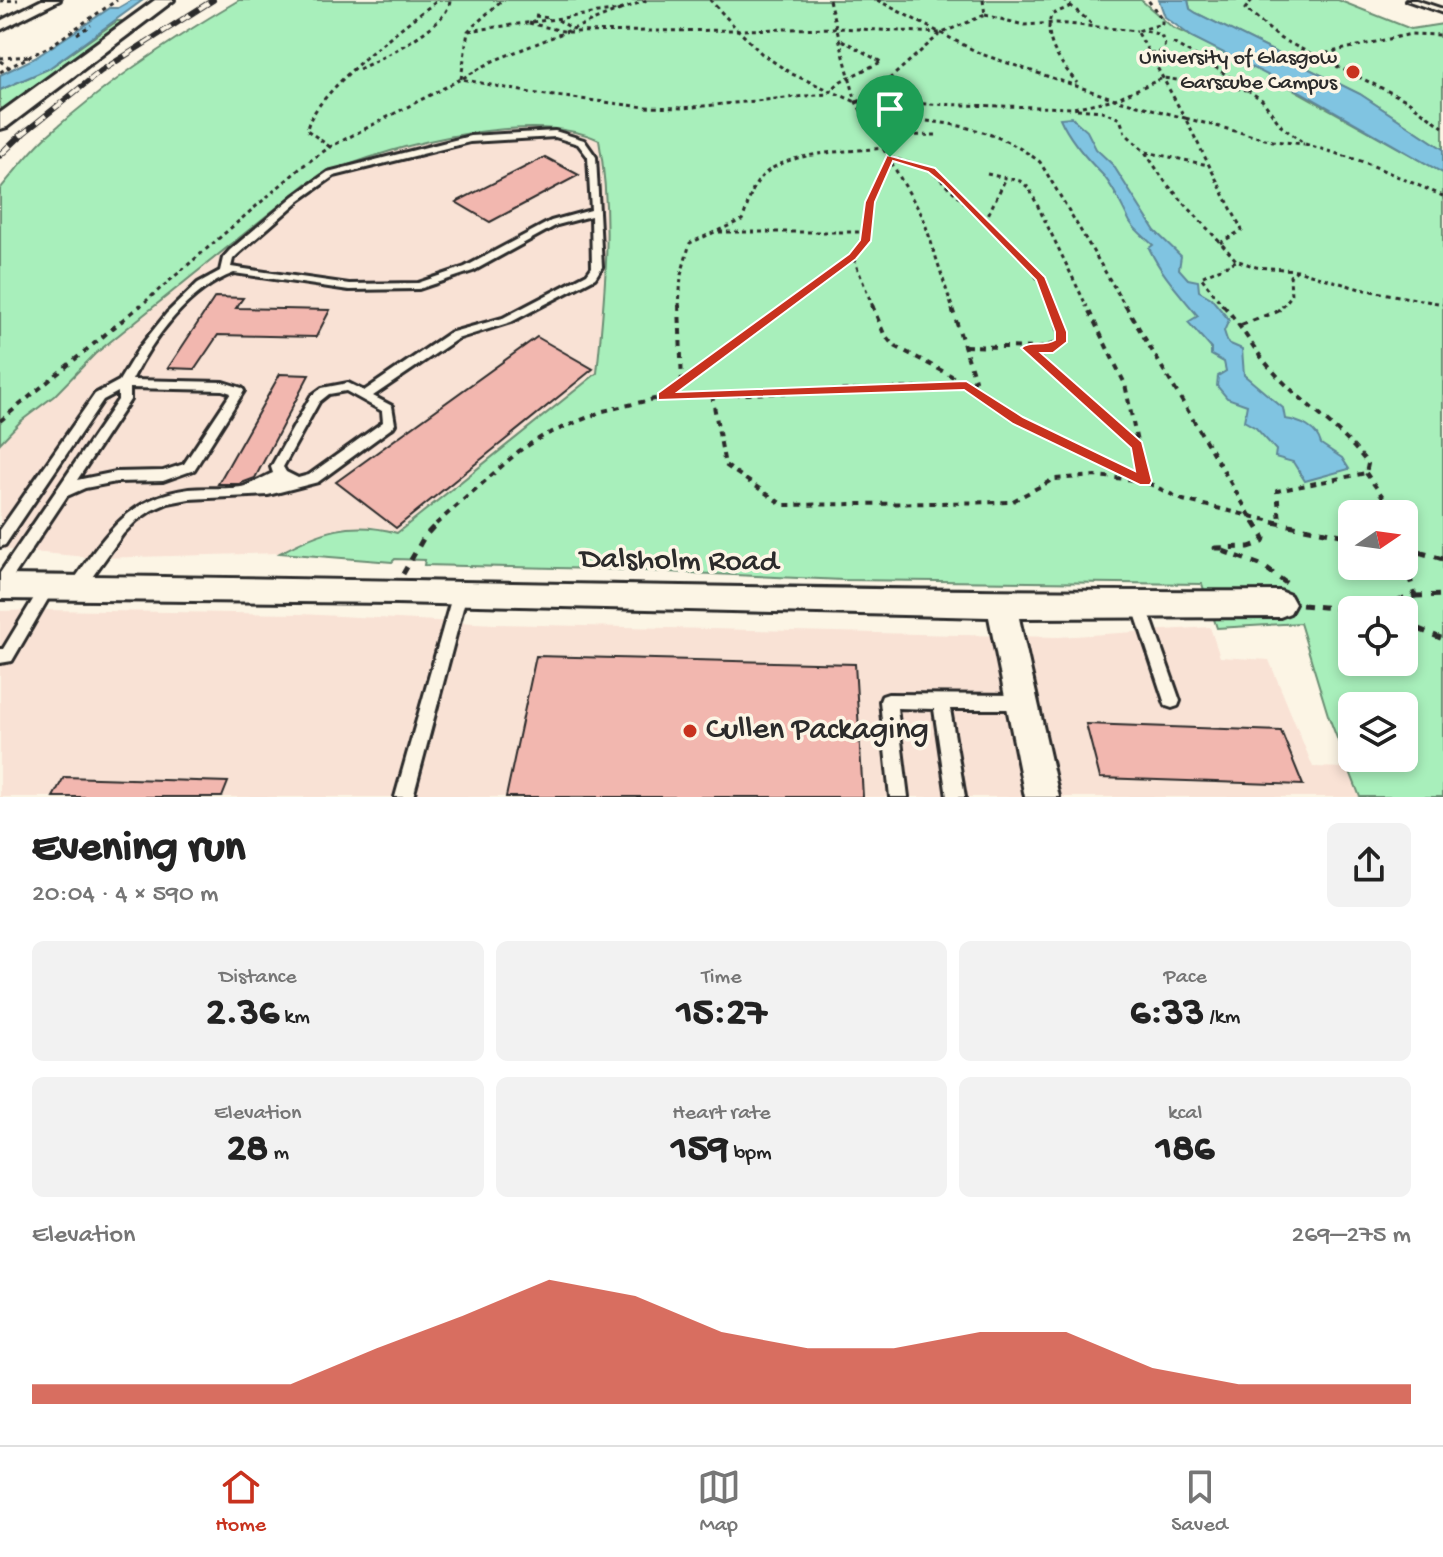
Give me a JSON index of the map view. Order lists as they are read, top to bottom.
{
  "streets": {
    "street": ["Dalsholm Road"]
  },
  "places": ["University of Glasgow Garscube Campus", "Cullen Packaging"],
  "north": "right",
  "page": {
    "heading": ["Evening run", "20:04 · 4 × 590 m"],
    "stats": [
      ["Distance", "2.36 km"],
      ["Time", "15:27"],
      ["Pace", "6:33 /km"],
      ["Elevation", "28 m"],
      ["Heart rate", "159 bpm"],
      ["kcal", "186"]
    ],
    "chart": ["Elevation", "269–275 m"],
    "tabs": ["Home", "Map", "Saved"]
  }
}
